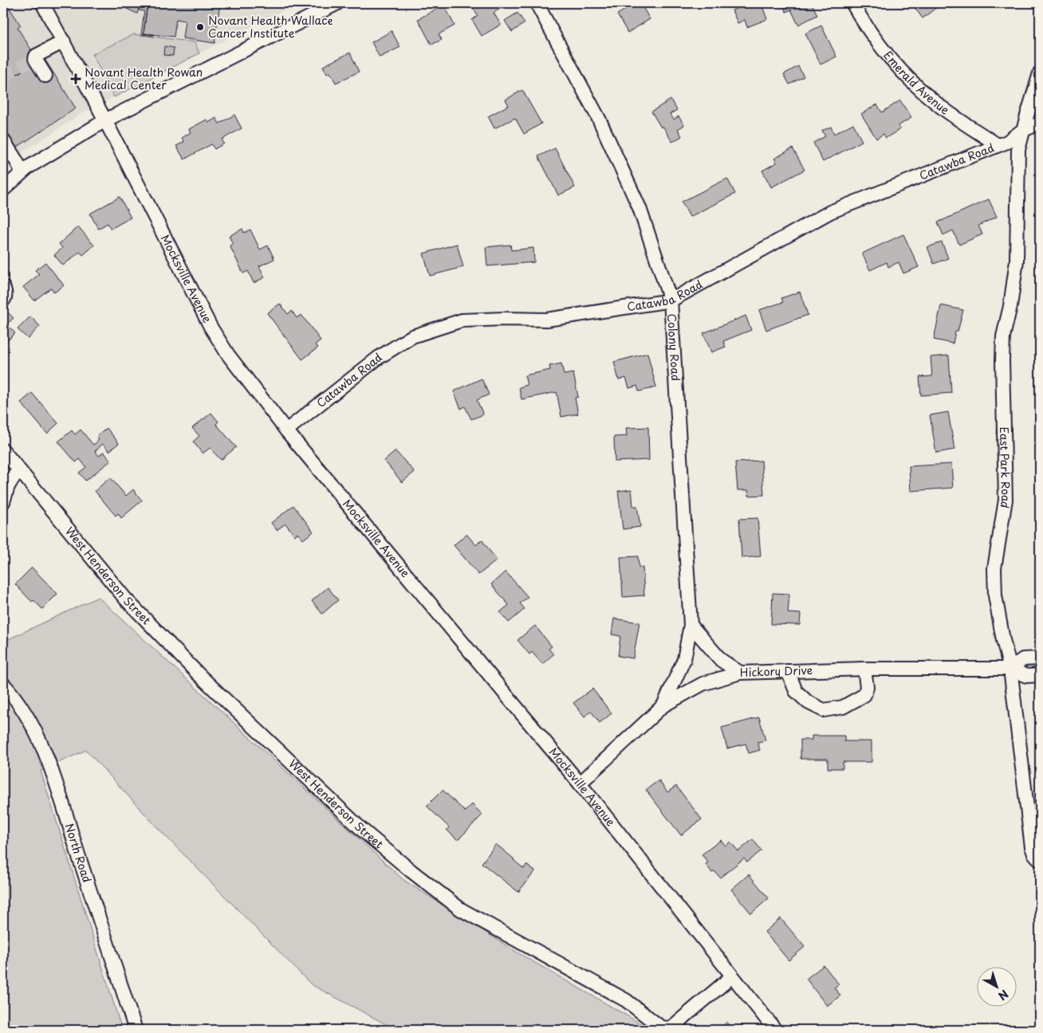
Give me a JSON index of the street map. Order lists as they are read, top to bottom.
{
  "streets": {
    "street": [
      "Emerald Avenue",
      "Catawba Road",
      "Mocksville Avenue",
      "Colony Road",
      "East Park Road",
      "West Henderson Street",
      "Hickory Drive",
      "North Road"
    ]
  },
  "crossings": [
    ["Emerald Avenue", "Catawba Road"],
    ["Catawba Road", "Mocksville Avenue"],
    ["Catawba Road", "Colony Road"],
    ["Catawba Road", "East Park Road"],
    ["Mocksville Avenue", "West Henderson Street"],
    ["Mocksville Avenue", "Hickory Drive"],
    ["Colony Road", "Hickory Drive"],
    ["East Park Road", "Hickory Drive"]
  ],
  "places": {
    "other": ["Novant Health Wallace Cancer Institute"],
    "health": ["Novant Health Rowan Medical Center"]
  },
  "north": "bottom right"
}
